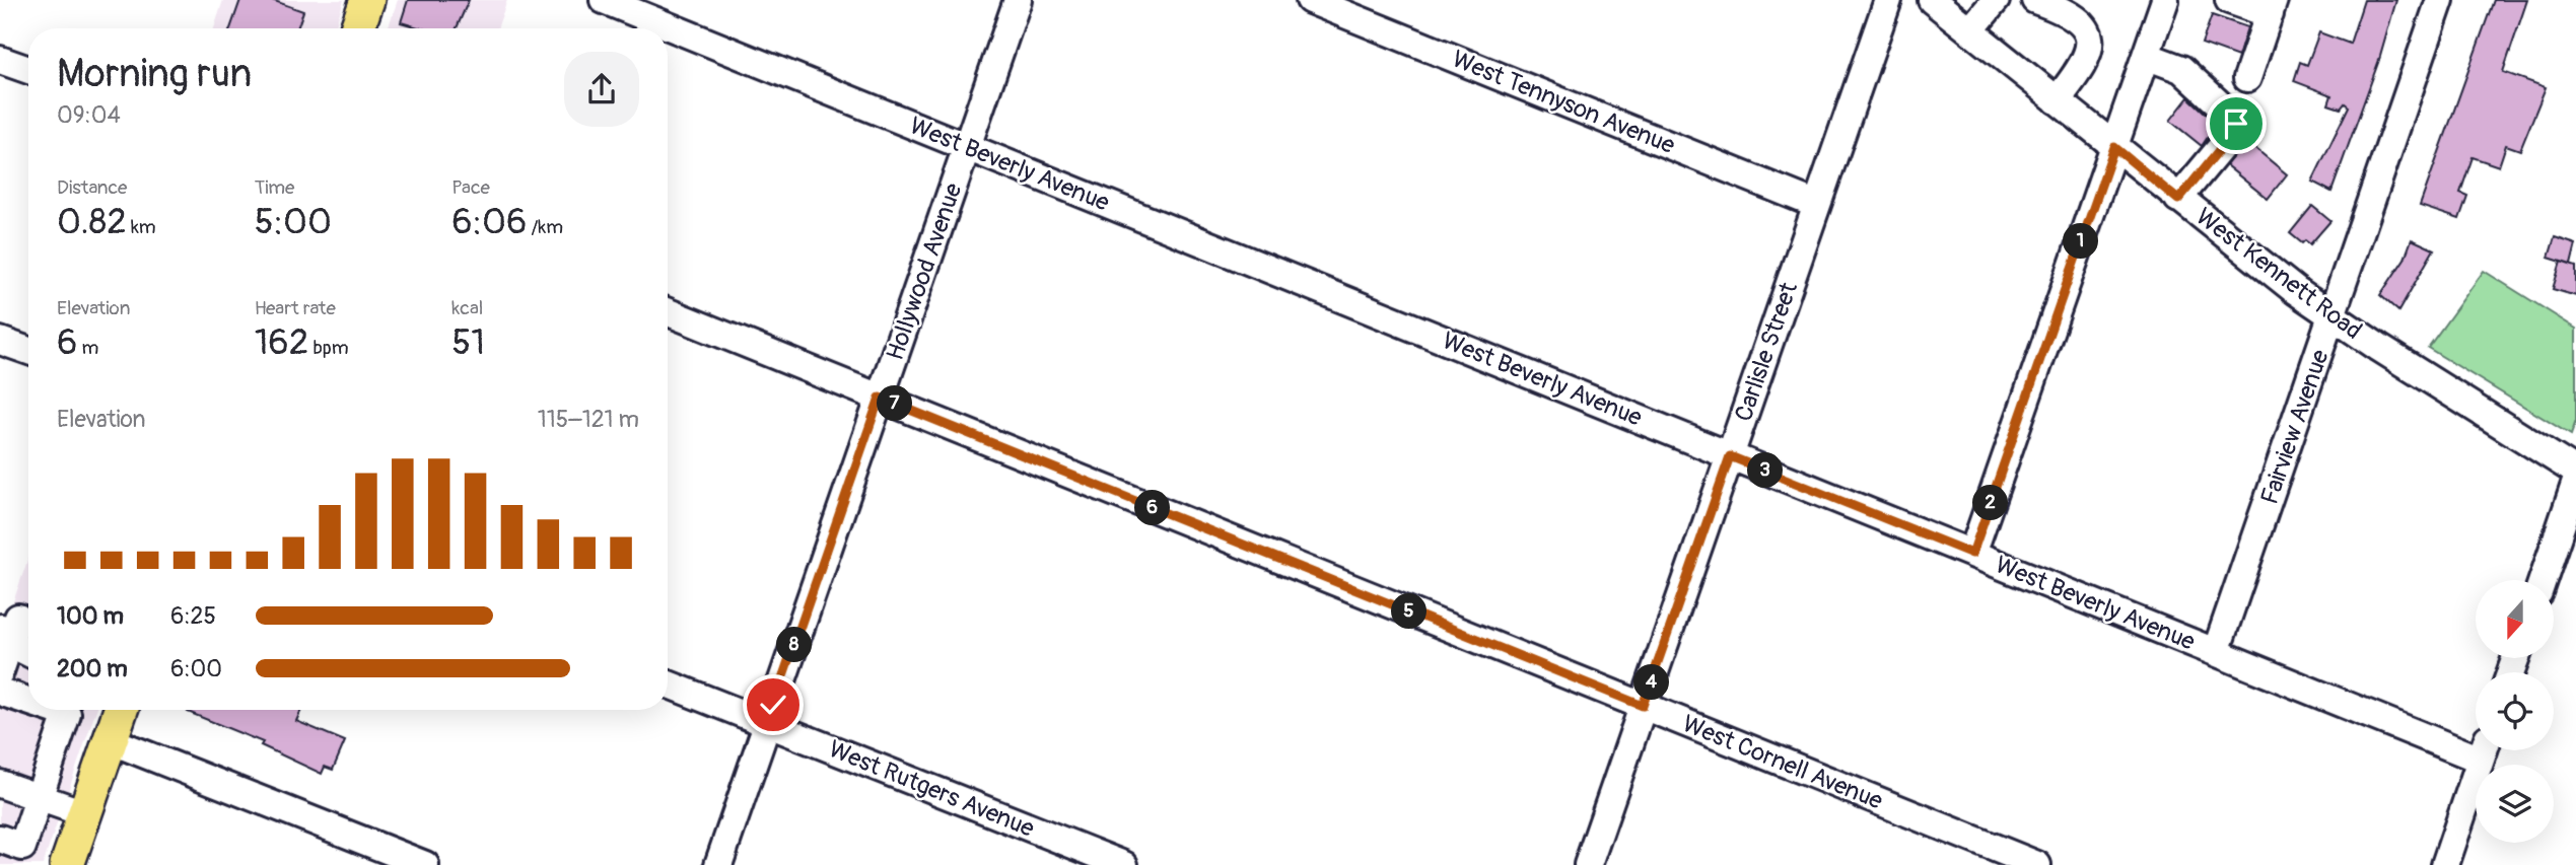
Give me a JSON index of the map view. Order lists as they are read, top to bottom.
{
  "streets": {
    "street": [
      "West Tennyson Avenue",
      "West Beverly Avenue",
      "Hollywood Avenue",
      "West Kennett Road",
      "Carlisle Street",
      "Fairview Avenue",
      "West Cornell Avenue",
      "West Rutgers Avenue"
    ]
  },
  "crossings": [
    ["West Tennyson Avenue", "Carlisle Street"],
    ["West Beverly Avenue", "Hollywood Avenue"],
    ["West Beverly Avenue", "Carlisle Street"],
    ["West Beverly Avenue", "Fairview Avenue"],
    ["Hollywood Avenue", "West Cornell Avenue"],
    ["Hollywood Avenue", "West Rutgers Avenue"],
    ["West Kennett Road", "Fairview Avenue"],
    ["Carlisle Street", "West Cornell Avenue"]
  ],
  "north": "bottom",
  "page": {
    "heading": ["Morning run", "09:04"],
    "stats": [
      ["Distance", "0.82 km"],
      ["Time", "5:00"],
      ["Pace", "6:06 /km"],
      ["Elevation", "6 m"],
      ["Heart rate", "162 bpm"],
      ["kcal", "51"]
    ],
    "pins": [
      "1",
      "7",
      "3",
      "2",
      "6",
      "5",
      "8",
      "4"
    ],
    "chart": ["Elevation", "115–121 m"],
    "list": [
      {
        "name": "100 m",
        "note": "6:25"
      },
      {
        "name": "200 m",
        "note": "6:00"
      }
    ]
  }
}
